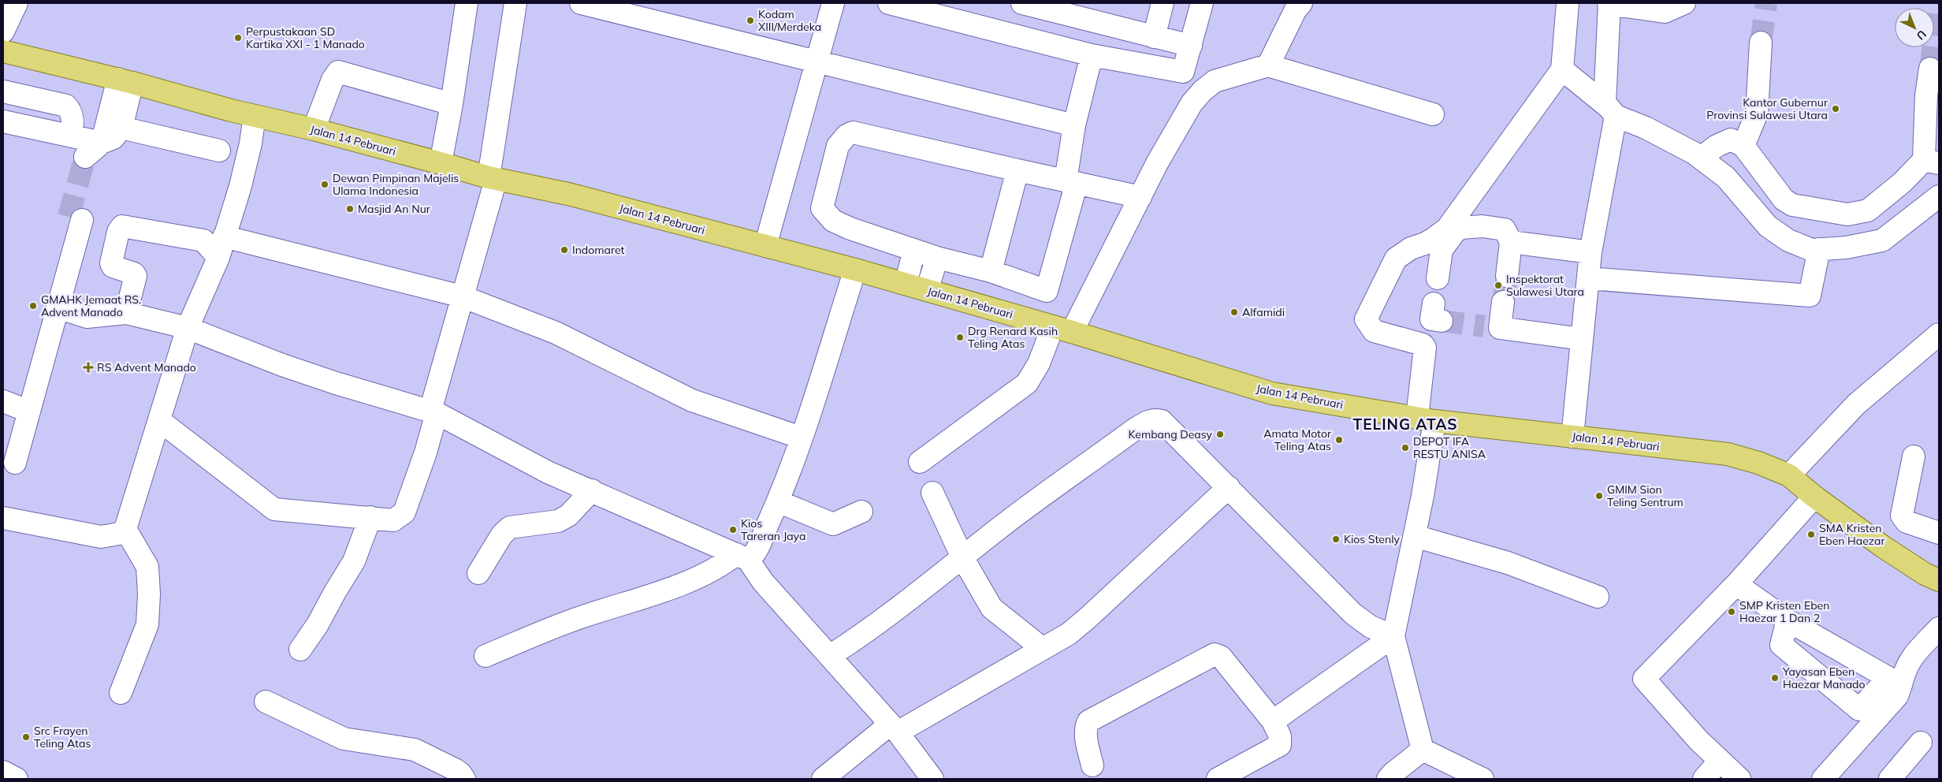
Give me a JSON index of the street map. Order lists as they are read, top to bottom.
{
  "streets": {
    "main road": ["Jalan 14 Pebruari"]
  },
  "districts": ["TELING ATAS"],
  "places": {
    "other": [
      "Kodam XIII/Merdeka",
      "Perpustakaan SD Kartika XXI - 1 Manado",
      "Kantor Gubernur Provinsi Sulawesi Utara",
      "Dewan Pimpinan Majelis Ulama Indonesia",
      "Masjid An Nur",
      "Indomaret",
      "Inspektorat Sulawesi Utara",
      "GMAHK Jemaat RS. Advent Manado",
      "Alfamidi",
      "Drg Renard Kasih Teling Atas",
      "Kembang Deasy",
      "Amata Motor Teling Atas",
      "DEPOT IFA RESTU ANISA",
      "GMIM Sion Teling Sentrum",
      "Kios Tareran Jaya",
      "SMA Kristen Eben Haezar",
      "Kios Stenly",
      "SMP Kristen Eben Haezar 1 Dan 2",
      "Yayasan Eben Haezar Manado",
      "Src Frayen Teling Atas"
    ],
    "health": ["RS Advent Manado"]
  },
  "north": "bottom right"
}
